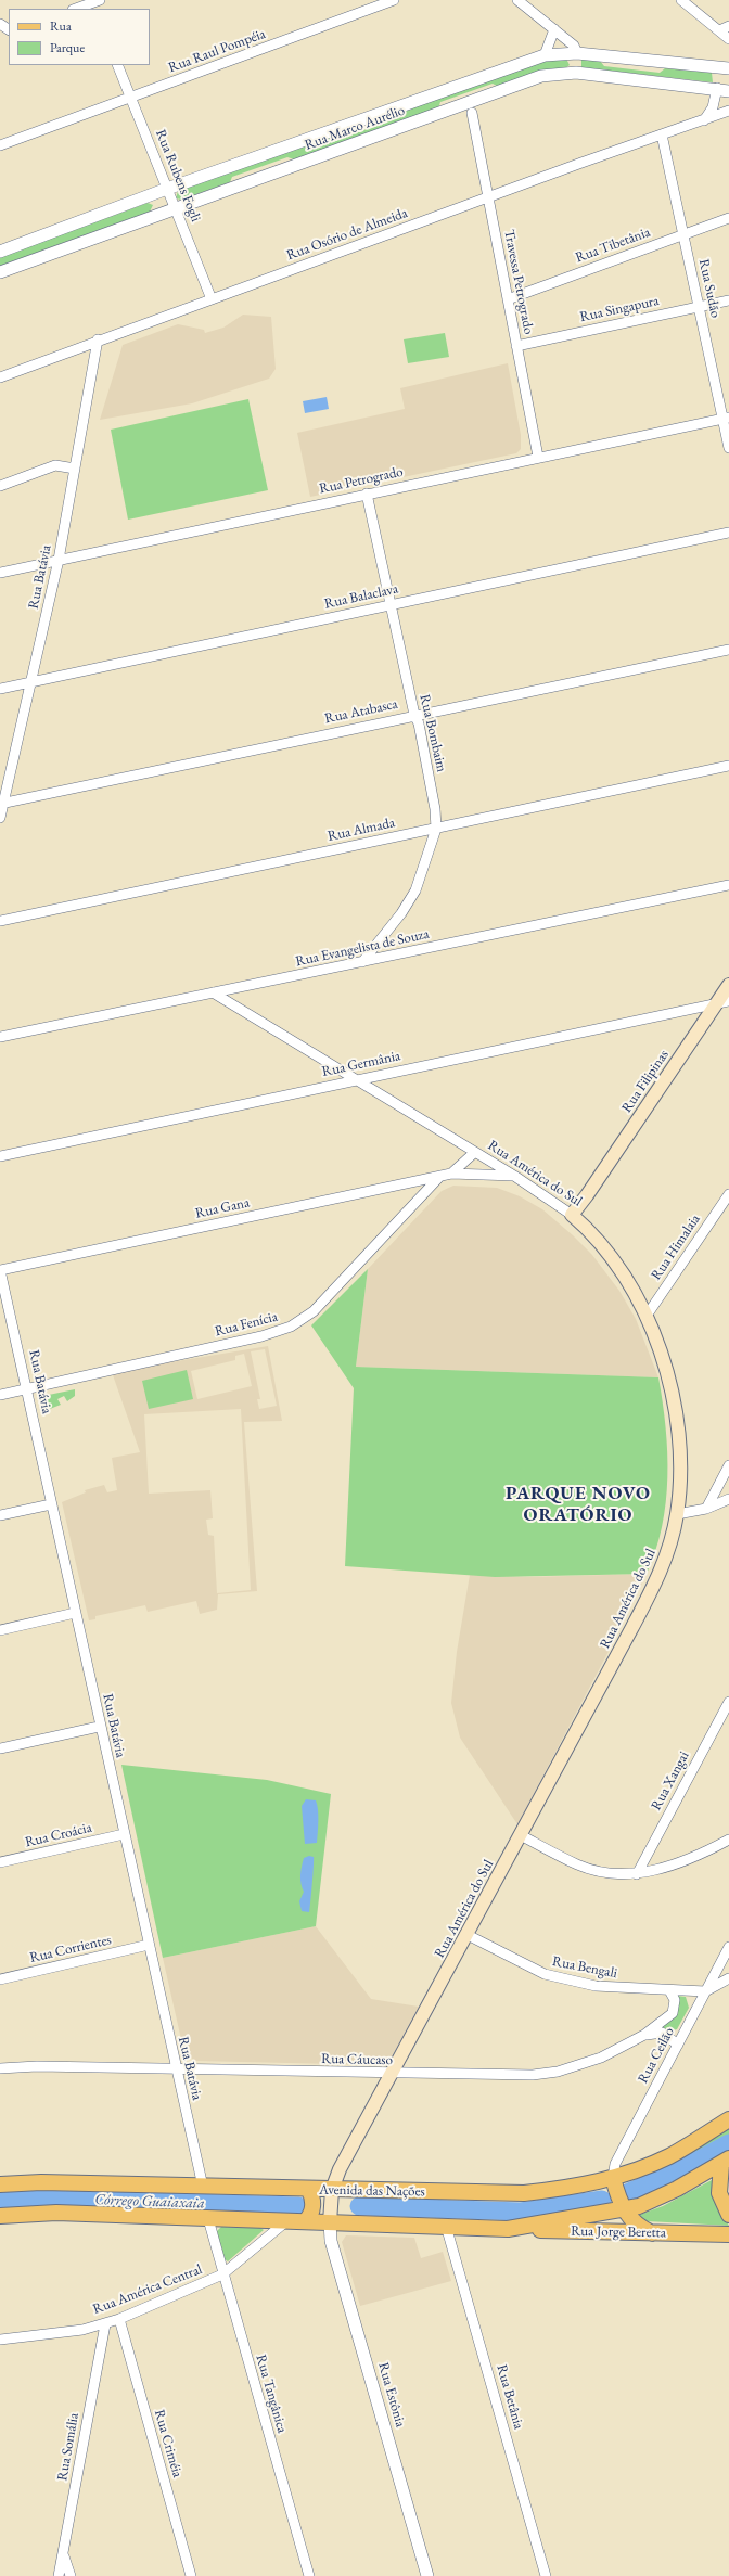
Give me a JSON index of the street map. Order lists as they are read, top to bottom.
{
  "streets": {
    "main road": [
      "Rua Filipinas",
      "Rua América do Sul",
      "Avenida das Nações",
      "Rua Jorge Beretta"
    ],
    "street": [
      "Rua Raul Pompéia",
      "Rua Marco Aurélio",
      "Rua Rubens Fogli",
      "Rua Osório de Almeida",
      "Rua Tibetânia",
      "Travessa Petrogrado",
      "Rua Sudão",
      "Rua Singapura",
      "Rua Petrogrado",
      "Rua Batávia",
      "Rua Balaclava",
      "Rua Atabasca",
      "Rua Bombaim",
      "Rua Almada",
      "Rua Evangelista de Souza",
      "Rua Germânia",
      "Rua Gana",
      "Rua Himalaia",
      "Rua Fenícia",
      "Rua Xangai",
      "Rua Croácia",
      "Rua Corrientes",
      "Rua Bengali",
      "Rua Ceilão",
      "Rua Cáucaso",
      "Rua América Central",
      "Rua Tangânica",
      "Rua Estônia",
      "Rua Betânia",
      "Rua Criméia",
      "Rua Somália"
    ]
  },
  "crossings": [
    ["Rua Raul Pompéia", "Rua Rubens Fogli"],
    ["Rua Marco Aurélio", "Rua Rubens Fogli"],
    ["Rua Rubens Fogli", "Rua Osório de Almeida"],
    ["Rua Osório de Almeida", "Travessa Petrogrado"],
    ["Rua Osório de Almeida", "Rua Sudão"],
    ["Rua Osório de Almeida", "Rua Batávia"],
    ["Rua Tibetânia", "Travessa Petrogrado"],
    ["Rua Tibetânia", "Rua Sudão"],
    ["Travessa Petrogrado", "Rua Singapura"],
    ["Travessa Petrogrado", "Rua Petrogrado"],
    ["Rua Sudão", "Rua Singapura"],
    ["Rua Sudão", "Rua Petrogrado"],
    ["Rua Petrogrado", "Rua Batávia"],
    ["Rua Petrogrado", "Rua Bombaim"],
    ["Rua Batávia", "Rua Balaclava"],
    ["Rua Batávia", "Rua Atabasca"],
    ["Rua Batávia", "Rua Gana"],
    ["Rua Batávia", "Rua Fenícia"],
    ["Rua Batávia", "Rua Croácia"],
    ["Rua Batávia", "Rua Corrientes"],
    ["Rua Batávia", "Rua Cáucaso"],
    ["Rua Batávia", "Avenida das Nações"],
    ["Rua Balaclava", "Rua Bombaim"],
    ["Rua Atabasca", "Rua Bombaim"],
    ["Rua Bombaim", "Rua Almada"],
    ["Rua Bombaim", "Rua Evangelista de Souza"],
    ["Rua Evangelista de Souza", "Rua América do Sul"],
    ["Rua Germânia", "Rua Filipinas"],
    ["Rua Germânia", "Rua América do Sul"],
    ["Rua Filipinas", "Rua América do Sul"],
    ["Rua América do Sul", "Rua Gana"],
    ["Rua América do Sul", "Rua Himalaia"],
    ["Rua América do Sul", "Rua Bengali"],
    ["Rua América do Sul", "Rua Cáucaso"],
    ["Rua América do Sul", "Avenida das Nações"],
    ["Rua América do Sul", "Rua Estônia"],
    ["Rua Gana", "Rua Fenícia"],
    ["Rua Bengali", "Rua Ceilão"],
    ["Rua Bengali", "Rua Cáucaso"],
    ["Rua Ceilão", "Avenida das Nações"],
    ["Rua América Central", "Rua Tangânica"],
    ["Rua América Central", "Rua Criméia"],
    ["Rua América Central", "Rua Somália"]
  ],
  "districts": ["PARQUE NOVO ORATÓRIO"],
  "water": ["Córrego Guaiaxaia"],
  "legend": ["Rua", "Parque"]
}
